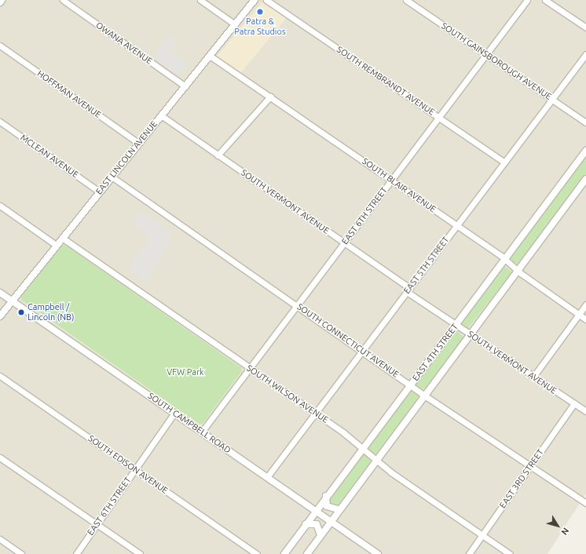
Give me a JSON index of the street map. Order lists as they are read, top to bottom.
{
  "streets": {
    "street": [
      "OWANA AVENUE",
      "SOUTH GAINSBOROUGH AVENUE",
      "SOUTH REMBRANDT AVENUE",
      "HOFFMAN AVENUE",
      "MCLEAN AVENUE",
      "EAST LINCOLN AVENUE",
      "SOUTH BLAIR AVENUE",
      "SOUTH VERMONT AVENUE",
      "EAST 6TH STREET",
      "EAST 5TH STREET",
      "SOUTH CONNECTICUT AVENUE",
      "EAST 4TH STREET",
      "SOUTH WILSON AVENUE",
      "SOUTH CAMPBELL ROAD",
      "SOUTH EDISON AVENUE",
      "EAST 3RD STREET"
    ]
  },
  "crossings": [
    ["OWANA AVENUE", "EAST LINCOLN AVENUE"],
    ["SOUTH GAINSBOROUGH AVENUE", "EAST 6TH STREET"],
    ["SOUTH GAINSBOROUGH AVENUE", "EAST 5TH STREET"],
    ["SOUTH REMBRANDT AVENUE", "EAST 6TH STREET"],
    ["SOUTH REMBRANDT AVENUE", "EAST 5TH STREET"],
    ["HOFFMAN AVENUE", "EAST LINCOLN AVENUE"],
    ["MCLEAN AVENUE", "EAST LINCOLN AVENUE"],
    ["EAST LINCOLN AVENUE", "SOUTH BLAIR AVENUE"],
    ["EAST LINCOLN AVENUE", "SOUTH VERMONT AVENUE"],
    ["EAST LINCOLN AVENUE", "SOUTH CONNECTICUT AVENUE"],
    ["EAST LINCOLN AVENUE", "SOUTH WILSON AVENUE"],
    ["EAST LINCOLN AVENUE", "SOUTH CAMPBELL ROAD"],
    ["SOUTH BLAIR AVENUE", "EAST 6TH STREET"],
    ["SOUTH BLAIR AVENUE", "EAST 5TH STREET"],
    ["SOUTH BLAIR AVENUE", "EAST 4TH STREET"],
    ["SOUTH VERMONT AVENUE", "EAST 6TH STREET"],
    ["SOUTH VERMONT AVENUE", "EAST 5TH STREET"],
    ["SOUTH VERMONT AVENUE", "EAST 4TH STREET"],
    ["SOUTH VERMONT AVENUE", "EAST 3RD STREET"],
    ["EAST 6TH STREET", "SOUTH CONNECTICUT AVENUE"],
    ["EAST 6TH STREET", "SOUTH WILSON AVENUE"],
    ["EAST 6TH STREET", "SOUTH CAMPBELL ROAD"],
    ["EAST 6TH STREET", "SOUTH EDISON AVENUE"],
    ["EAST 5TH STREET", "SOUTH CONNECTICUT AVENUE"],
    ["EAST 5TH STREET", "SOUTH WILSON AVENUE"],
    ["EAST 5TH STREET", "SOUTH CAMPBELL ROAD"],
    ["SOUTH CONNECTICUT AVENUE", "EAST 4TH STREET"],
    ["SOUTH CONNECTICUT AVENUE", "EAST 3RD STREET"],
    ["EAST 4TH STREET", "SOUTH WILSON AVENUE"],
    ["EAST 4TH STREET", "SOUTH CAMPBELL ROAD"],
    ["SOUTH WILSON AVENUE", "EAST 3RD STREET"]
  ],
  "parks": ["VFW Park"],
  "places": ["Patra & Patra Studios", "Campbell / Lincoln (NB)"],
  "north": "bottom right"
}
